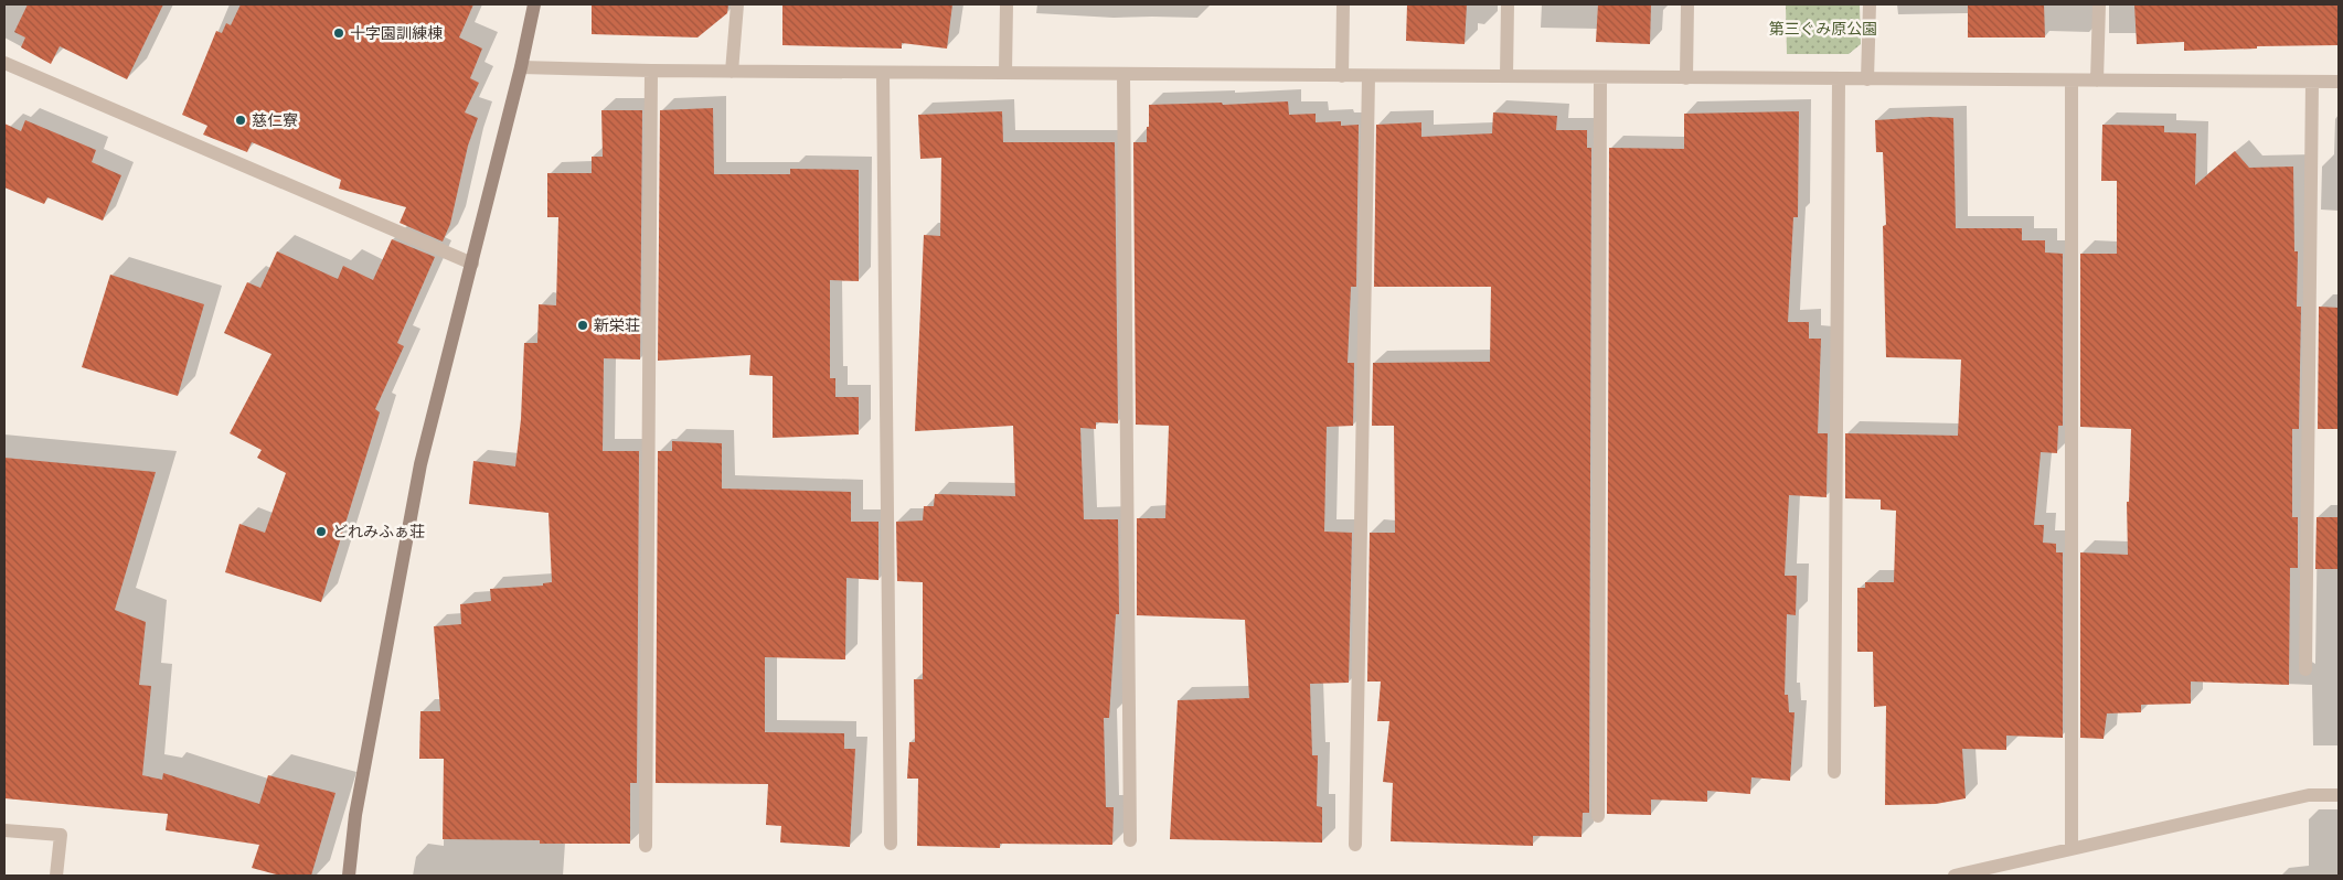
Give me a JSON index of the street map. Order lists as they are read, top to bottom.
{
  "parks": ["第三ぐみ原公園"],
  "places": [
    "十字園訓練棟",
    "慈仁寮",
    "新栄荘",
    "どれみふぁ荘"
  ]
}
